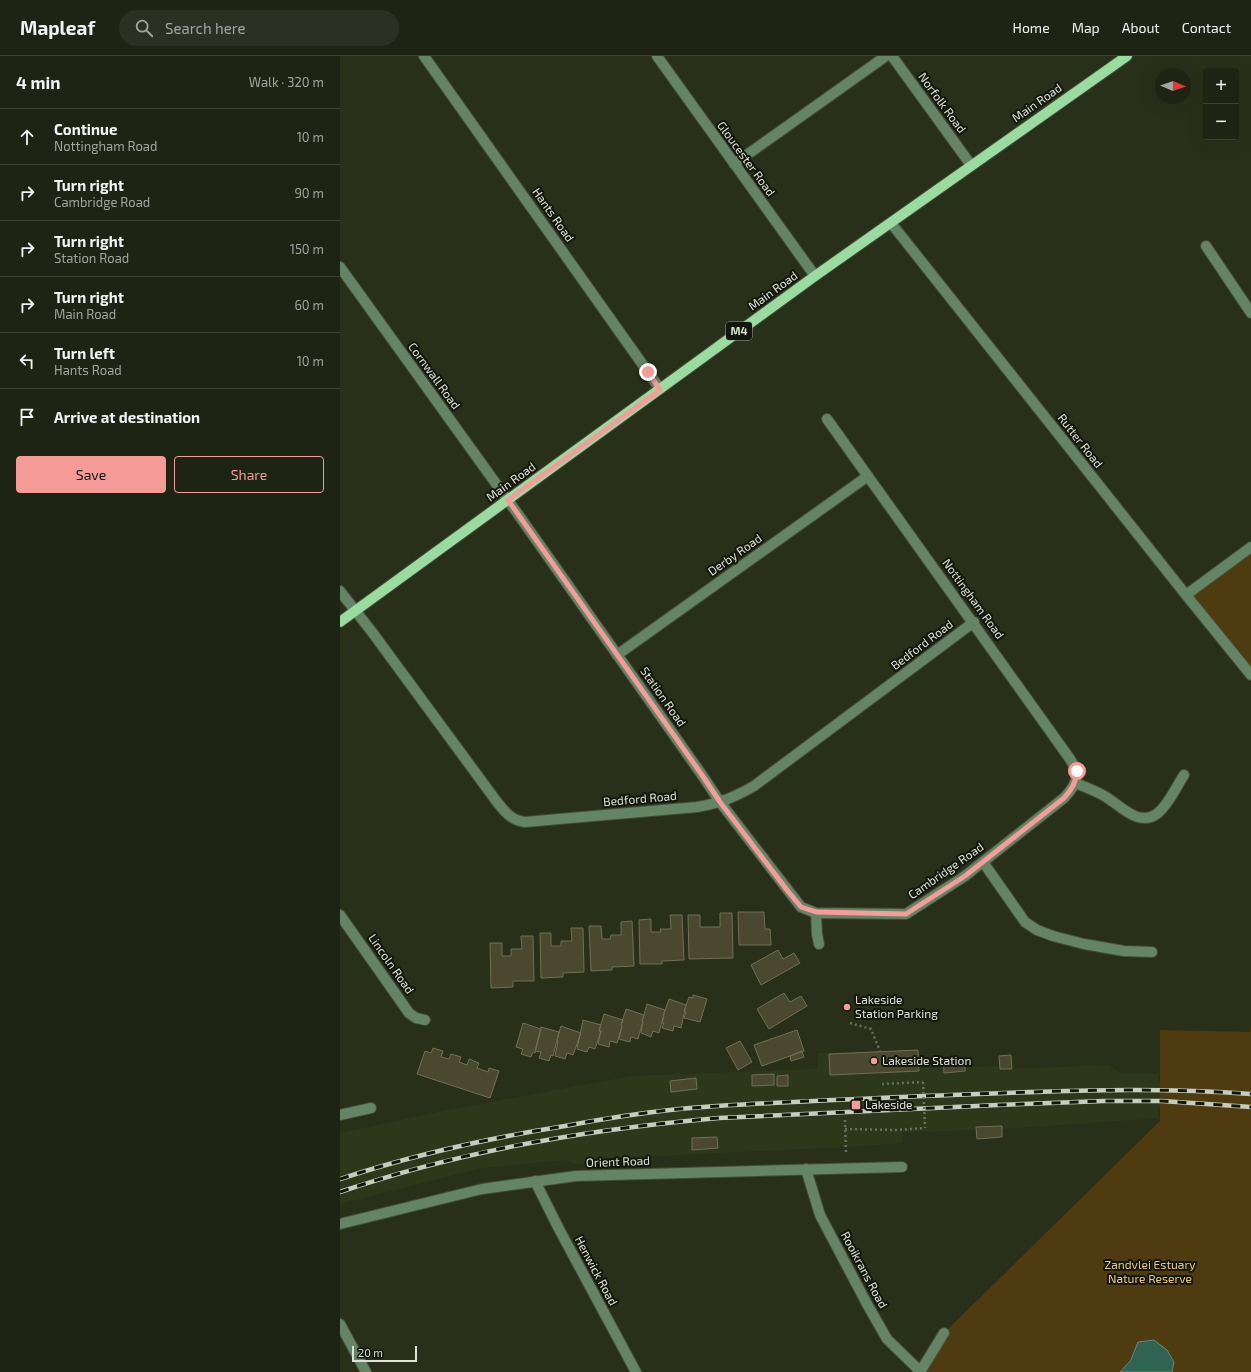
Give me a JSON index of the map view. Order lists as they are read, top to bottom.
{
  "streets": {
    "main road": ["Main Road", "M4"],
    "street": [
      "Norfolk Road",
      "Gloucester Road",
      "Hants Road",
      "Cornwall Road",
      "Rutter Road",
      "Derby Road",
      "Nottingham Road",
      "Bedford Road",
      "Station Road",
      "Cambridge Road",
      "Lincoln Road",
      "Orient Road",
      "Rooikrans Road",
      "Henwick Road"
    ]
  },
  "crossings": [
    ["Norfolk Road", "Main Road"],
    ["Main Road", "Gloucester Road"],
    ["Main Road", "Hants Road"],
    ["Main Road", "Cornwall Road"],
    ["Main Road", "Rutter Road"],
    ["Main Road", "Bedford Road"],
    ["Main Road", "Station Road"],
    ["Cornwall Road", "Station Road"],
    ["Derby Road", "Nottingham Road"],
    ["Derby Road", "Station Road"],
    ["Nottingham Road", "Bedford Road"],
    ["Nottingham Road", "Cambridge Road"],
    ["Bedford Road", "Station Road"],
    ["Station Road", "Cambridge Road"],
    ["Orient Road", "Rooikrans Road"],
    ["Orient Road", "Henwick Road"]
  ],
  "parks": ["Zandvlei Estuary Nature Reserve"],
  "places": {
    "other": ["Lakeside Station Parking", "Lakeside Station"],
    "transit": ["Lakeside"]
  },
  "scale_bar": "20 m",
  "north": "right",
  "page": {
    "header": "Mapleaf",
    "search": "Search here",
    "nav": [
      "Home",
      "Map",
      "About",
      "Contact"
    ],
    "heading": ["4 min", "Walk · 320 m"],
    "map_buttons": ["+", "−"],
    "list": [
      ["Continue", "Nottingham Road", "10 m"],
      ["Turn right", "Cambridge Road", "90 m"],
      ["Turn right", "Station Road", "150 m"],
      ["Turn right", "Main Road", "60 m"],
      ["Turn left", "Hants Road", "10 m"],
      "Arrive at destination"
    ],
    "buttons": ["Save", "Share"],
    "scale": "20 m"
  }
}
